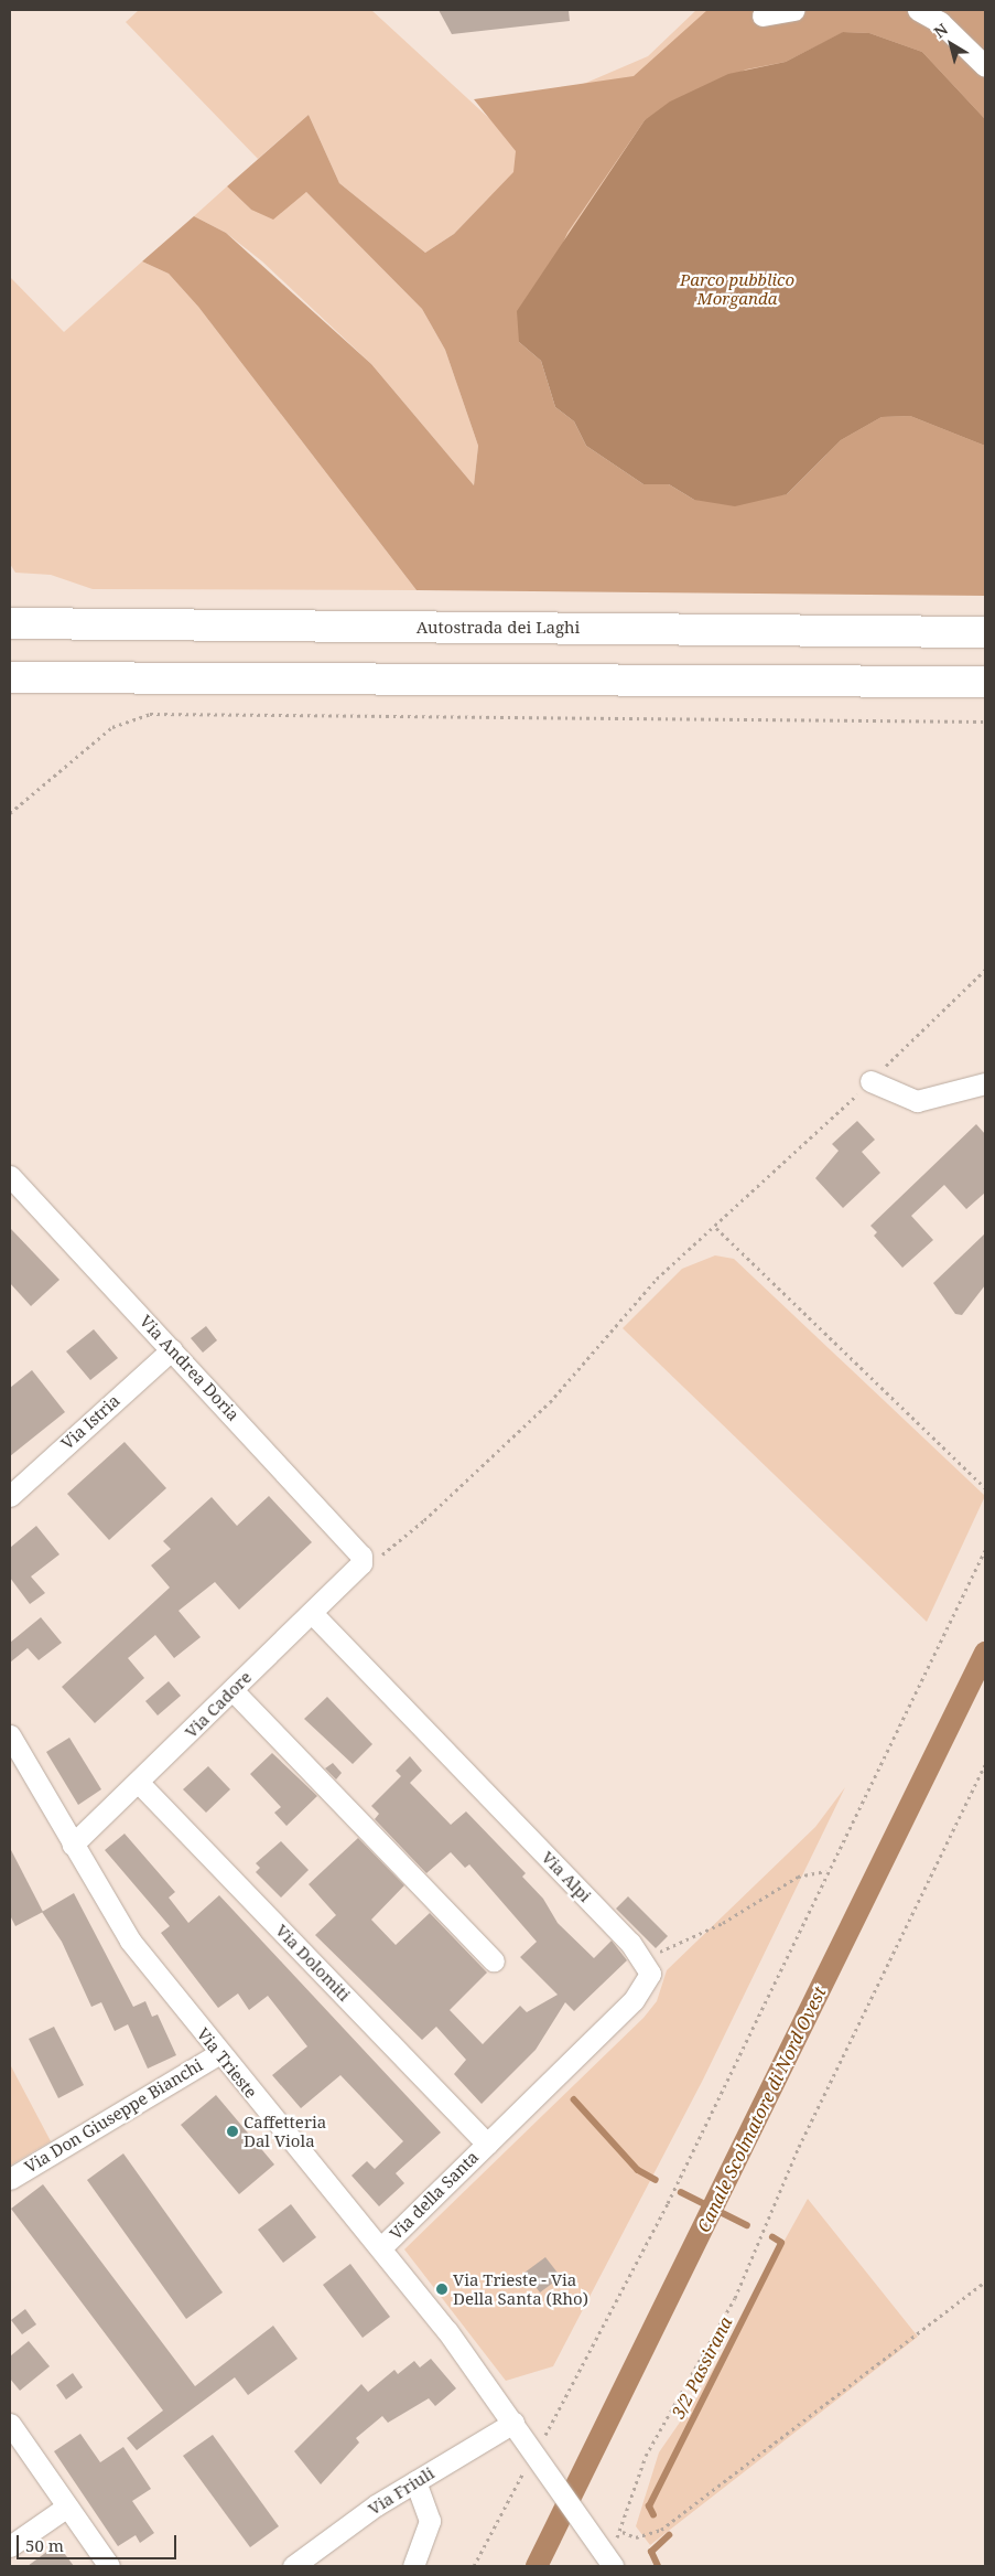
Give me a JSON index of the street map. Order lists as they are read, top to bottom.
{
  "streets": {
    "highway": ["Autostrada dei Laghi"],
    "street": [
      "Via Andrea Doria",
      "Via Istria",
      "Via Cadore",
      "Via Alpi",
      "Via Dolomiti",
      "Via Trieste",
      "Via Don Giuseppe Bianchi",
      "Via della Santa",
      "Via Friuli"
    ]
  },
  "crossings": [
    ["Via Andrea Doria", "Via Istria"],
    ["Via Andrea Doria", "Via Cadore"],
    ["Via Cadore", "Via Alpi"],
    ["Via Cadore", "Via Dolomiti"],
    ["Via Cadore", "Via Trieste"],
    ["Via Dolomiti", "Via della Santa"],
    ["Via Trieste", "Via Don Giuseppe Bianchi"],
    ["Via Trieste", "Via della Santa"],
    ["Via Trieste", "Via Friuli"]
  ],
  "water": ["Canale Scolmatore di Nord Ovest", "3/2 Passirana"],
  "parks": ["Parco pubblico Morganda"],
  "places": ["Caffetteria Dal Viola", "Via Trieste - Via Della Santa (Rho)"],
  "scale_bar": "50 m",
  "north": "top left"
}
